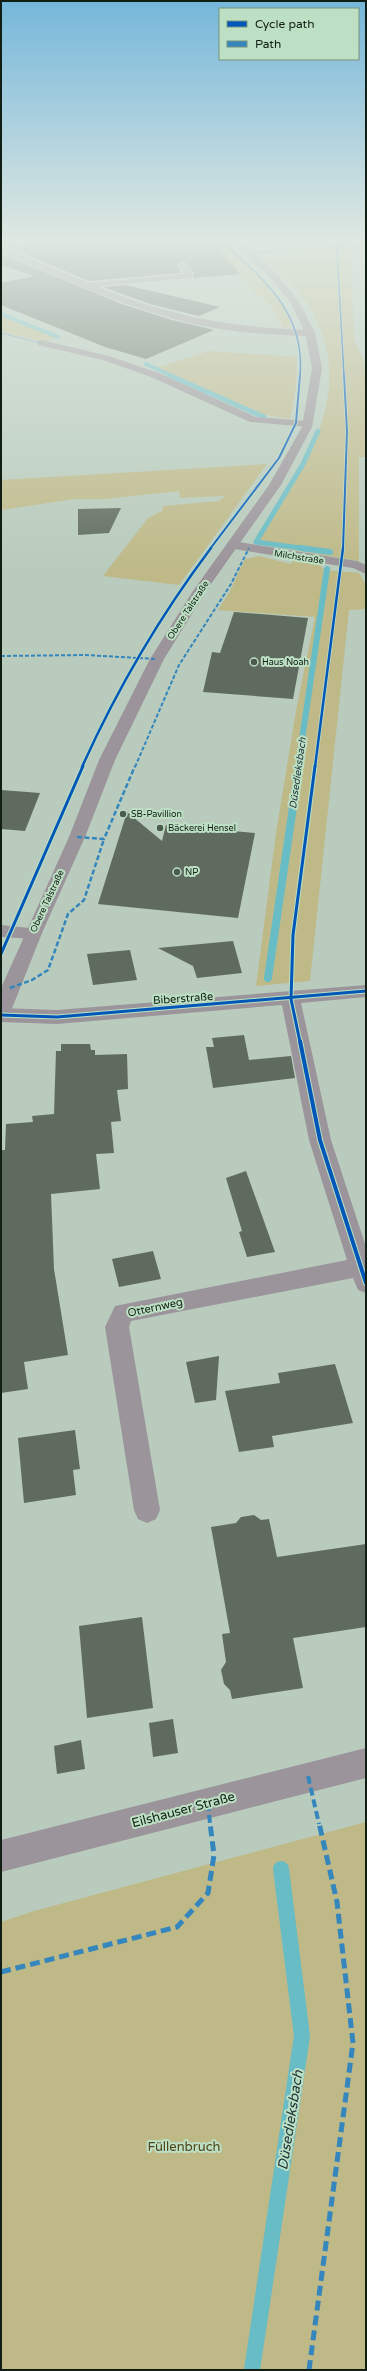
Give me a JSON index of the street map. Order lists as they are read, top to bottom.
{
  "streets": {
    "street": [
      "Milchstraße",
      "Obere Talstraße",
      "Biberstraße",
      "Otternweg",
      "Eilshauser Straße"
    ]
  },
  "crossings": [
    ["Milchstraße", "Obere Talstraße"]
  ],
  "water": ["Düsedieksbach"],
  "parks": ["Füllenbruch"],
  "places": [
    "Haus Noah",
    "SB-Pavillion",
    "Bäckerei Hensel",
    "NP"
  ],
  "legend": ["Cycle path", "Path"]
}
